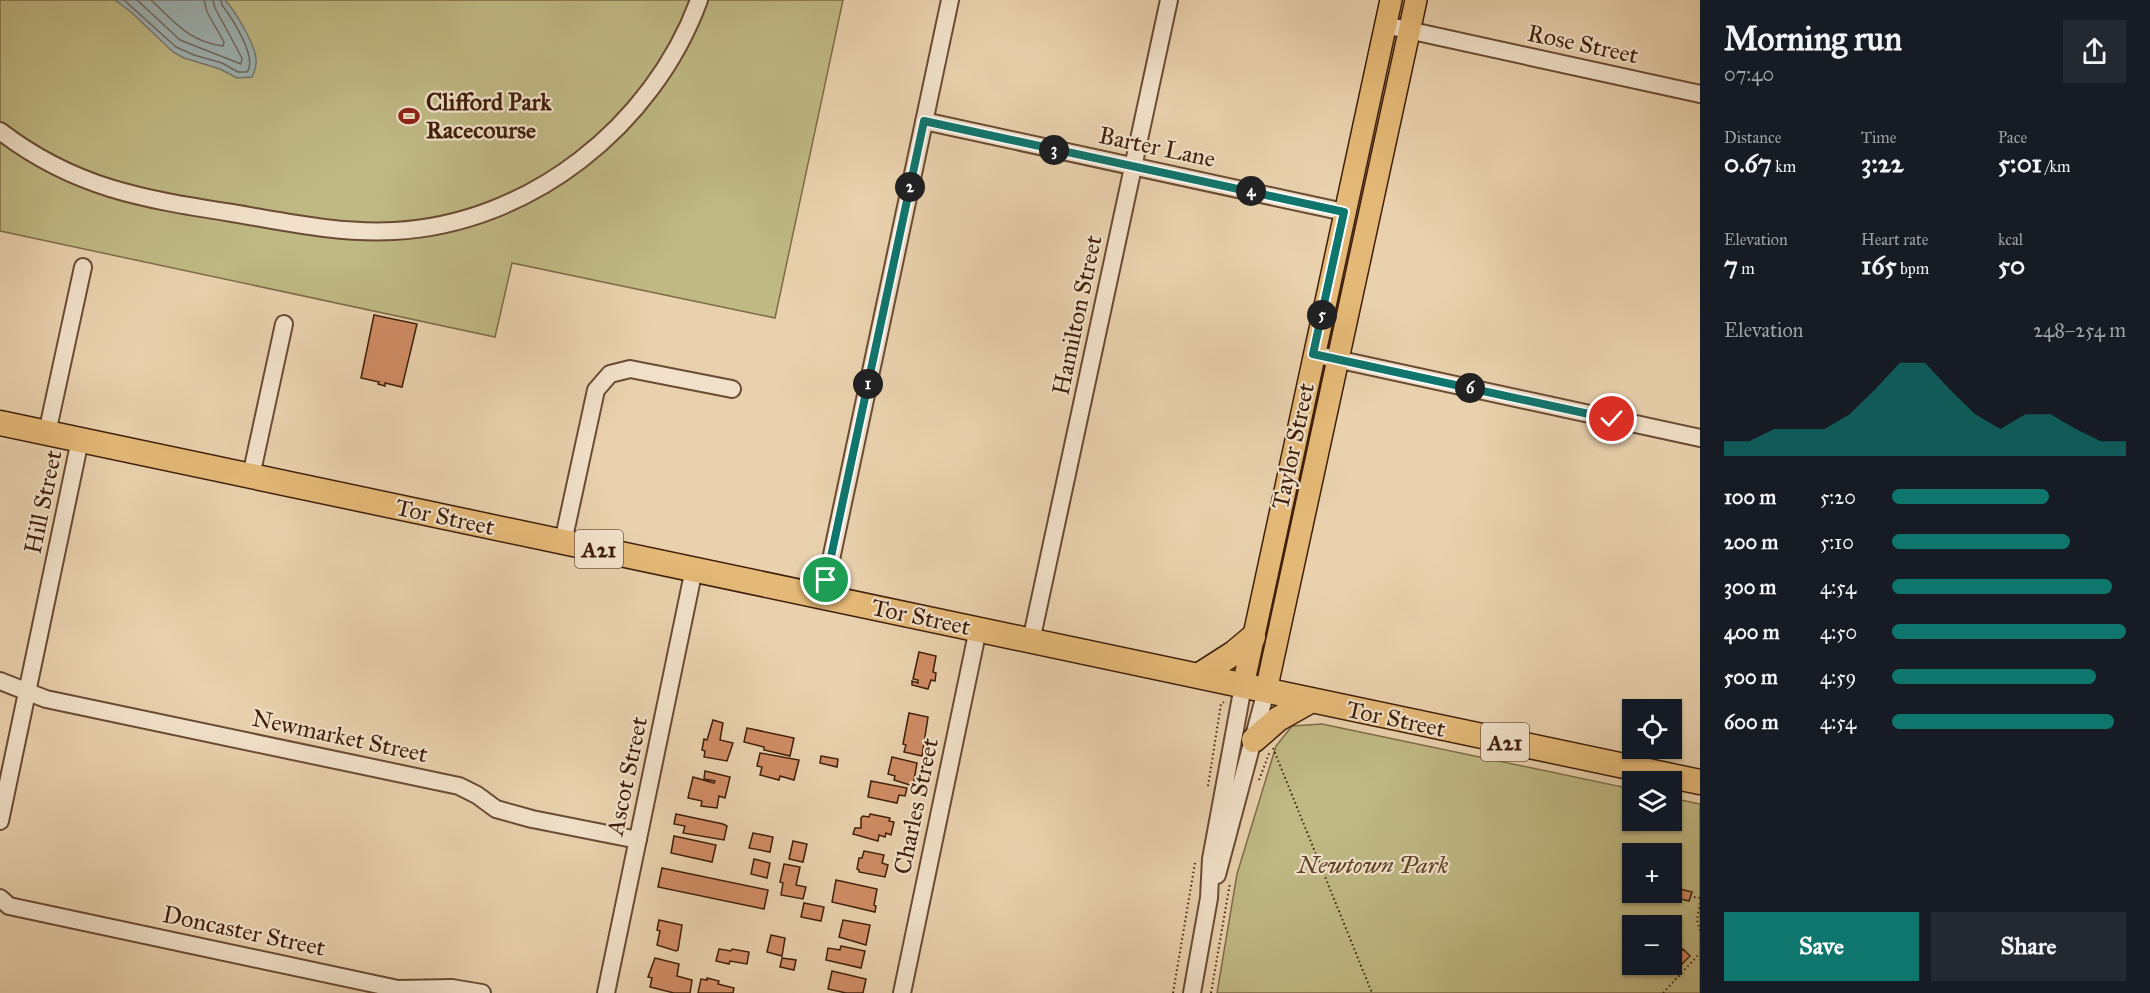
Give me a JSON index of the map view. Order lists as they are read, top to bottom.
{
  "streets": {
    "highway": ["Tor Street", "A21"],
    "main road": ["Taylor Street"],
    "street": [
      "Rose Street",
      "Barter Lane",
      "Hamilton Street",
      "Hill Street",
      "Newmarket Street",
      "Ascot Street",
      "Charles Street",
      "Doncaster Street"
    ]
  },
  "crossings": [
    ["Rose Street", "Taylor Street"],
    ["Barter Lane", "Hamilton Street"],
    ["Barter Lane", "Taylor Street"],
    ["Hamilton Street", "Tor Street"],
    ["Taylor Street", "Tor Street"],
    ["Hill Street", "Tor Street"],
    ["Hill Street", "Newmarket Street"],
    ["Tor Street", "Ascot Street"],
    ["Tor Street", "Charles Street"],
    ["Newmarket Street", "Ascot Street"]
  ],
  "parks": ["Newtown Park"],
  "places": {
    "sports": ["Clifford Park Racecourse"]
  },
  "page": {
    "heading": ["Morning run", "07:40"],
    "stats": [
      ["Distance", "0.67 km"],
      ["Time", "3:22"],
      ["Pace", "5:01 /km"],
      ["Elevation", "7 m"],
      ["Heart rate", "165 bpm"],
      ["kcal", "50"]
    ],
    "pins": [
      "3",
      "2",
      "4",
      "5",
      "1",
      "6"
    ],
    "chart": ["Elevation", "248–254 m"],
    "list": [
      {
        "name": "100 m",
        "note": "5:20"
      },
      {
        "name": "200 m",
        "note": "5:10"
      },
      {
        "name": "300 m",
        "note": "4:54"
      },
      {
        "name": "400 m",
        "note": "4:50"
      },
      {
        "name": "500 m",
        "note": "4:59"
      },
      {
        "name": "600 m",
        "note": "4:54"
      }
    ],
    "map_buttons": ["+", "−"],
    "buttons": ["Save", "Share"]
  }
}
